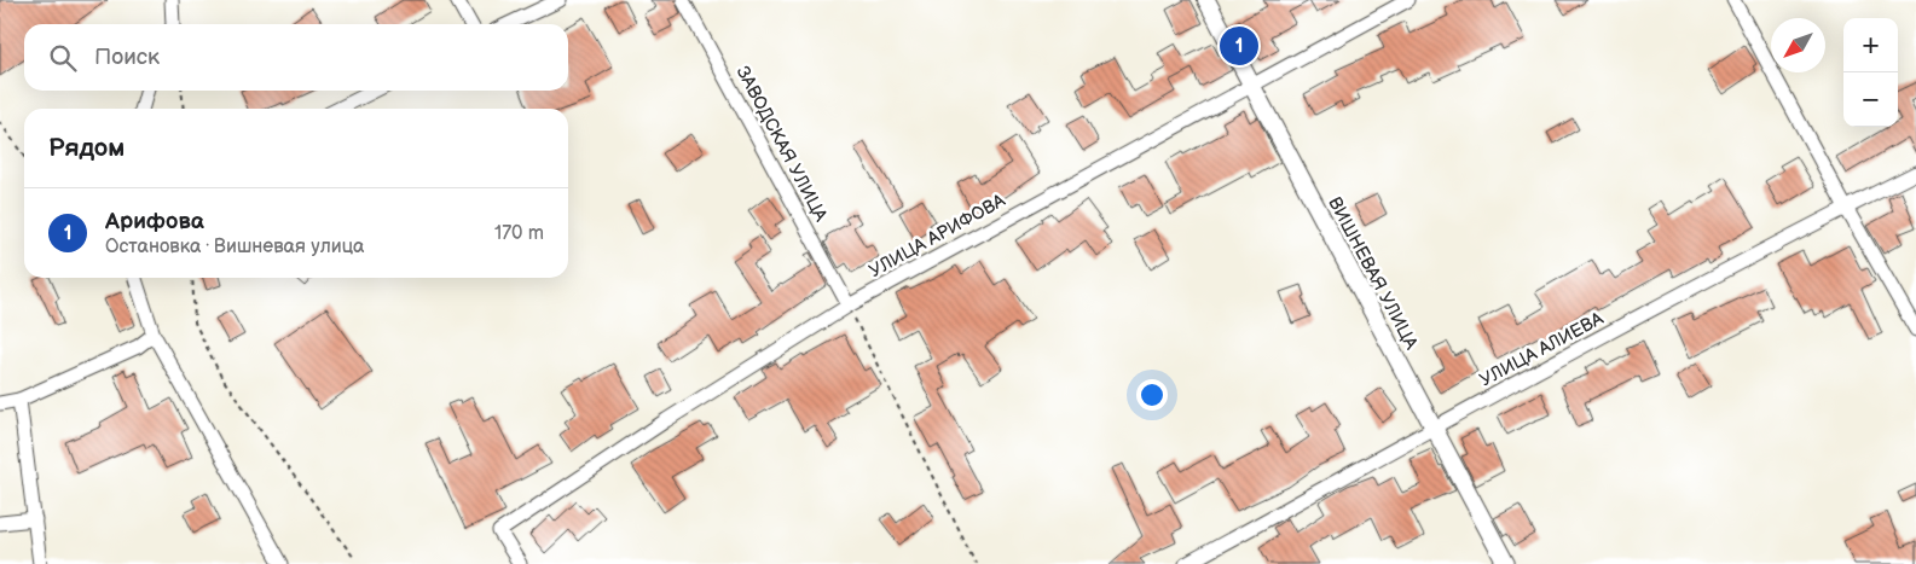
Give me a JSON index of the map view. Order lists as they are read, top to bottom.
{
  "streets": {
    "street": [
      "ЗАВОДСКАЯ УЛИЦА",
      "УЛИЦА АРИФОВА",
      "ВИШНЕВАЯ УЛИЦА",
      "УЛИЦА АЛИЕВА"
    ]
  },
  "crossings": [
    ["ЗАВОДСКАЯ УЛИЦА", "УЛИЦА АРИФОВА"],
    ["УЛИЦА АРИФОВА", "ВИШНЕВАЯ УЛИЦА"],
    ["ВИШНЕВАЯ УЛИЦА", "УЛИЦА АЛИЕВА"]
  ],
  "north": "bottom left",
  "page": {
    "map_buttons": ["+", "−"],
    "pins": "1",
    "search": "Поиск",
    "heading": "Рядом",
    "list": [
      {
        "mark": "1",
        "name": "Арифова",
        "note": "Остановка · Вишневая улица",
        "value": "170 m"
      }
    ]
  }
}
